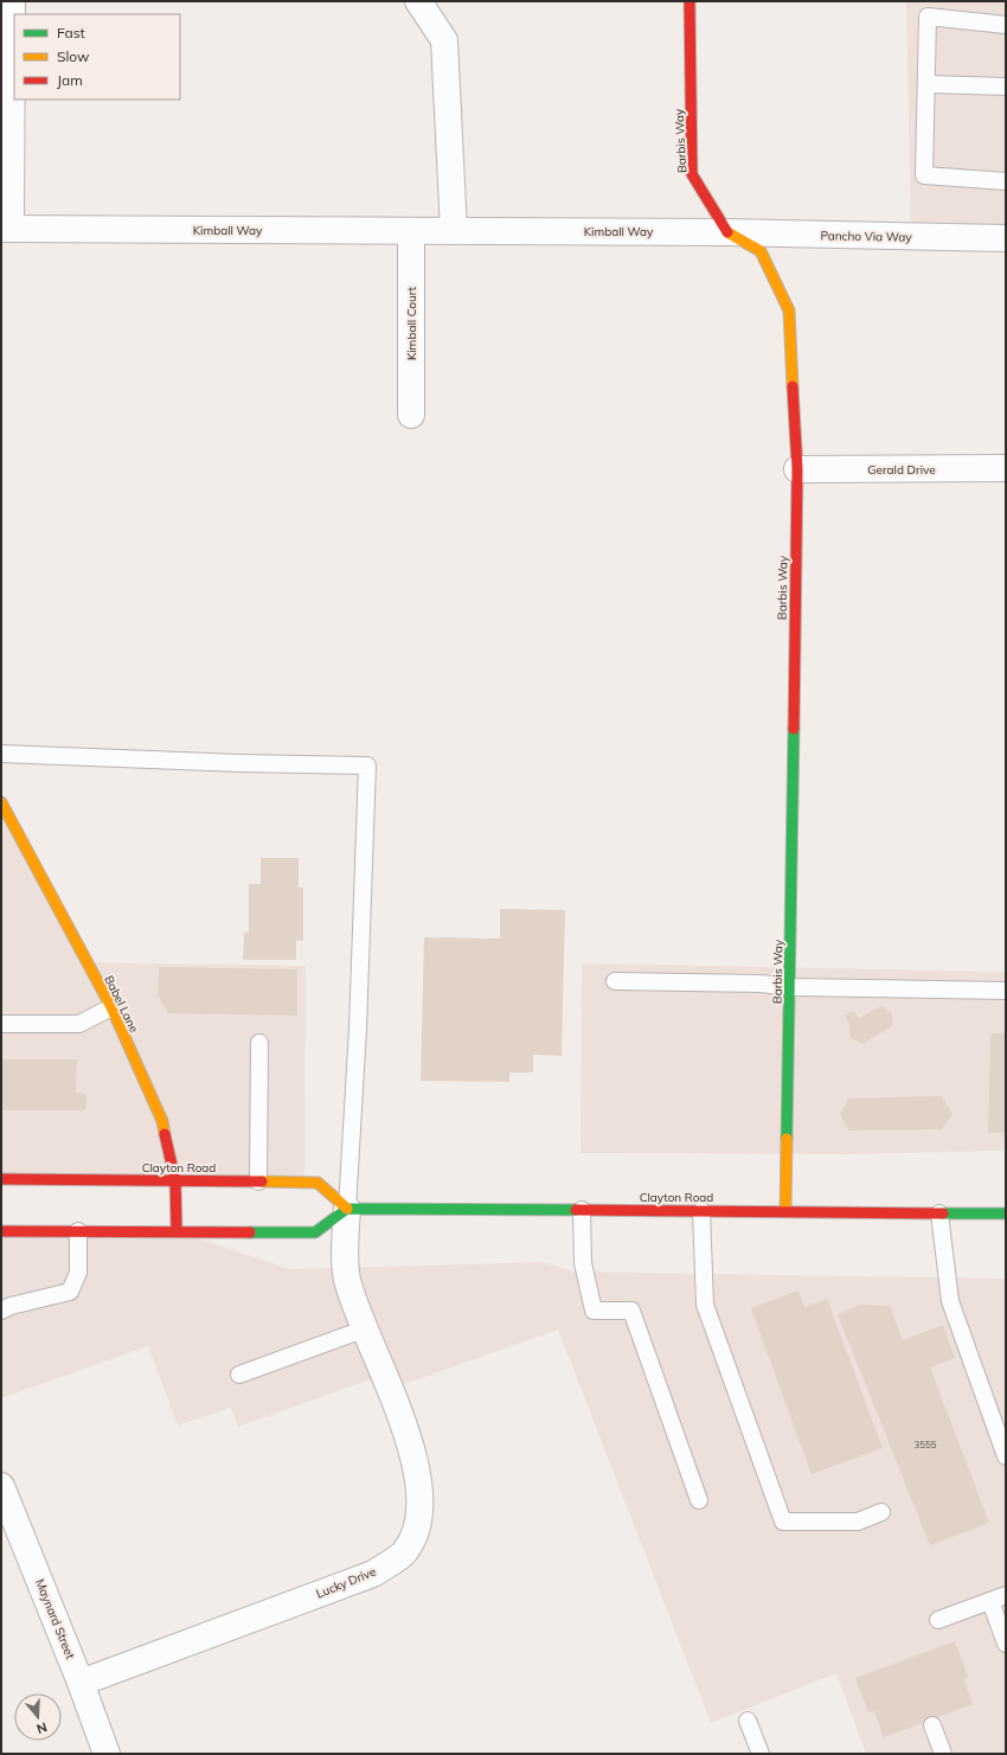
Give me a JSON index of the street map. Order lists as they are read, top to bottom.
{
  "streets": {
    "street": [
      "Barbis Way",
      "Kimball Way",
      "Pancho Via Way",
      "Kimball Court",
      "Gerald Drive",
      "Babel Lane",
      "Clayton Road",
      "Lucky Drive",
      "Maynard Street"
    ]
  },
  "crossings": [
    ["Barbis Way", "Kimball Way"],
    ["Barbis Way", "Pancho Via Way"],
    ["Barbis Way", "Gerald Drive"],
    ["Barbis Way", "Clayton Road"],
    ["Kimball Way", "Pancho Via Way"],
    ["Kimball Way", "Kimball Court"],
    ["Babel Lane", "Clayton Road"],
    ["Clayton Road", "Lucky Drive"],
    ["Lucky Drive", "Maynard Street"]
  ],
  "house_numbers": ["3555"],
  "legend": ["Fast", "Slow", "Jam"],
  "north": "bottom"
}
